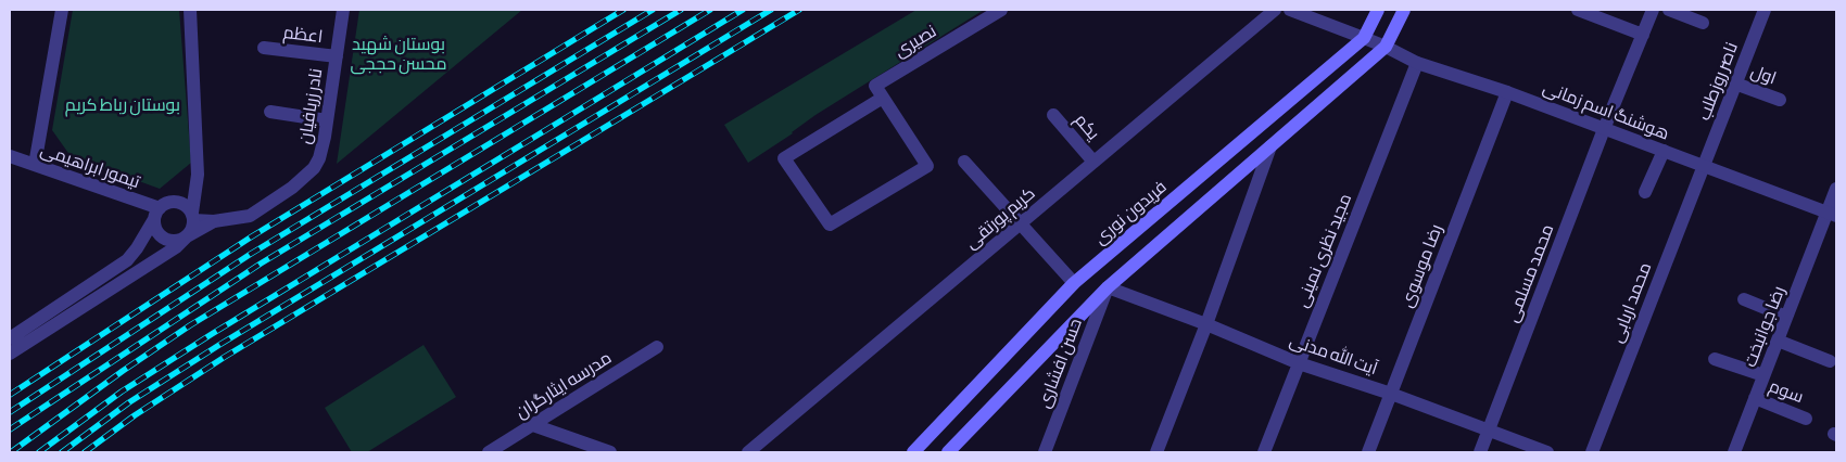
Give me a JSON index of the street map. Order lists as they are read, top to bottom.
{
  "streets": {
    "main road": ["فریدون نوری"],
    "street": [
      "اعظم",
      "نصیری",
      "اول",
      "ناصر روزطلب",
      "نادر زربافیان",
      "هوشنگ اسم زمانی",
      "یکم",
      "تیمور ابراهیمی",
      "کریم پورتقی",
      "مجید نظری نمینی",
      "رضا موسوی",
      "محمد مسلمی",
      "محمد اربابی",
      "رضا جوانبخت",
      "آیت‌ الله مدنی",
      "حسن افشاری",
      "مدرسه ایثارگران",
      "سوم"
    ]
  },
  "crossings": [
    ["اعظم", "نادر زربافیان"],
    ["اول", "ناصر روزطلب"],
    ["ناصر روزطلب", "هوشنگ اسم زمانی"],
    ["ناصر روزطلب", "محمد اربابی"],
    ["نادر زربافیان", "تیمور ابراهیمی"],
    ["هوشنگ اسم زمانی", "فریدون نوری"],
    ["هوشنگ اسم زمانی", "مجید نظری نمینی"],
    ["هوشنگ اسم زمانی", "رضا موسوی"],
    ["هوشنگ اسم زمانی", "محمد مسلمی"],
    ["هوشنگ اسم زمانی", "محمد اربابی"],
    ["هوشنگ اسم زمانی", "رضا جوانبخت"],
    ["یکم", "کریم پورتقی"],
    ["مجید نظری نمینی", "آیت‌ الله مدنی"],
    ["رضا موسوی", "آیت‌ الله مدنی"],
    ["محمد مسلمی", "آیت‌ الله مدنی"],
    ["رضا جوانبخت", "سوم"],
    ["آیت‌ الله مدنی", "حسن افشاری"]
  ],
  "parks": ["بوستان شهید محسن حججی", "بوستان رباط کریم"]
}
